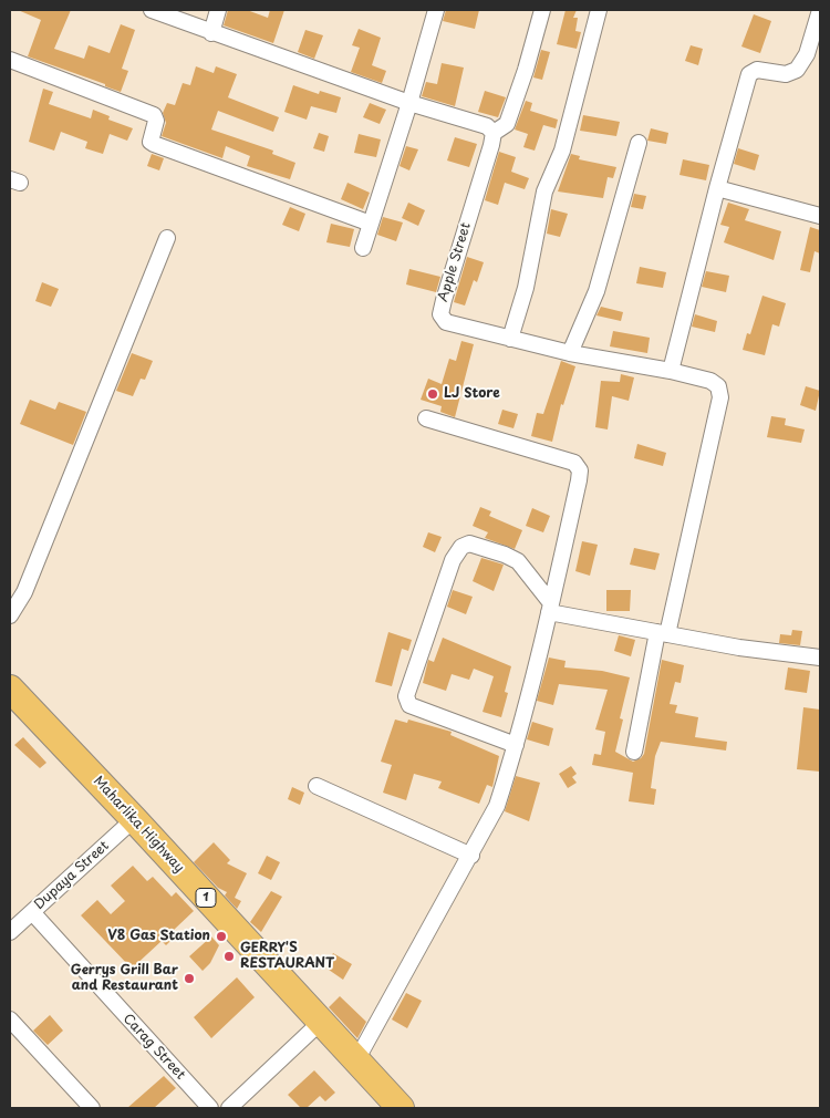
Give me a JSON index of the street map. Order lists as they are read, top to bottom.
{
  "streets": {
    "highway": ["Maharlika Highway", "1"],
    "street": ["Apple Street", "Dupaya Street", "Carag Street"]
  },
  "crossings": [
    ["Maharlika Highway", "Dupaya Street"],
    ["Dupaya Street", "Carag Street"]
  ],
  "places": [
    "LJ Store",
    "V8 Gas Station",
    "GERRY'S RESTAURANT",
    "Gerrys Grill Bar and Restaurant"
  ]
}
